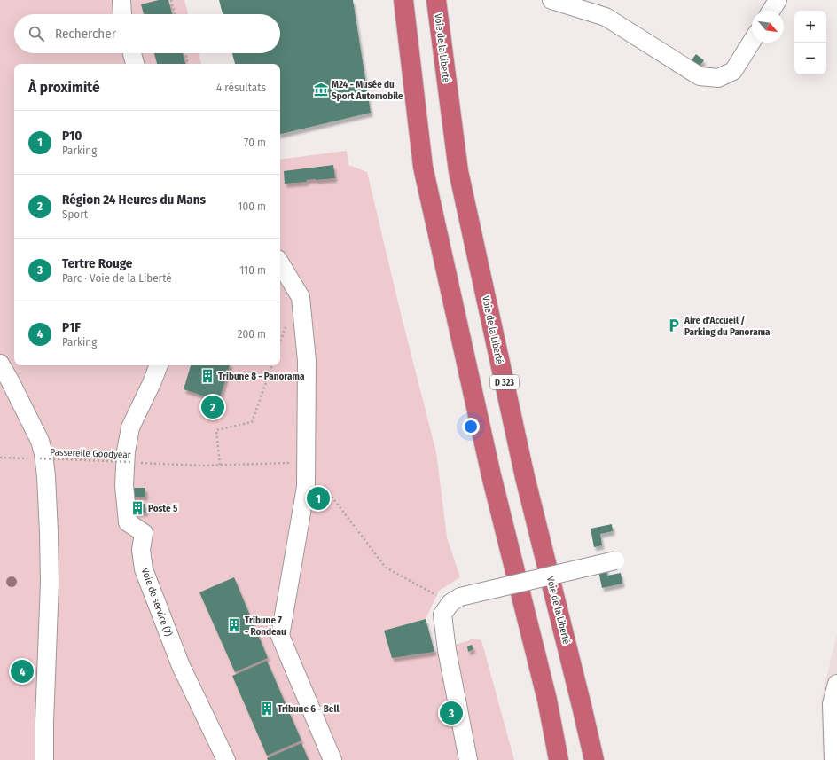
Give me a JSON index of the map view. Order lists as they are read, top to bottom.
{
  "streets": {
    "highway": ["Voie de la Liberté", "D 323"],
    "street": ["Voie de service (7)"],
    "path": ["Passerelle Goodyear"]
  },
  "places": {
    "museum": ["M24 - Musée du Sport Automobile"],
    "parking": ["Aire d'Accueil / Parking du Panorama"],
    "building": [
      "Tribune 8 - Panorama",
      "Poste 5",
      "Tribune 7 - Rondeau",
      "Tribune 6 - Bell"
    ]
  },
  "north": "bottom right",
  "page": {
    "map_buttons": ["+", "−"],
    "search": "Rechercher",
    "heading": ["À proximité", "4 résultats"],
    "list": [
      {
        "mark": "1",
        "name": "P10",
        "note": "Parking",
        "value": "70 m"
      },
      {
        "mark": "2",
        "name": "Région 24 Heures du Mans",
        "note": "Sport",
        "value": "100 m"
      },
      {
        "mark": "3",
        "name": "Tertre Rouge",
        "note": "Parc · Voie de la Liberté",
        "value": "110 m"
      },
      {
        "mark": "4",
        "name": "P1F",
        "note": "Parking",
        "value": "200 m"
      }
    ],
    "pins": [
      "2",
      "1",
      "4",
      "3"
    ]
  }
}
